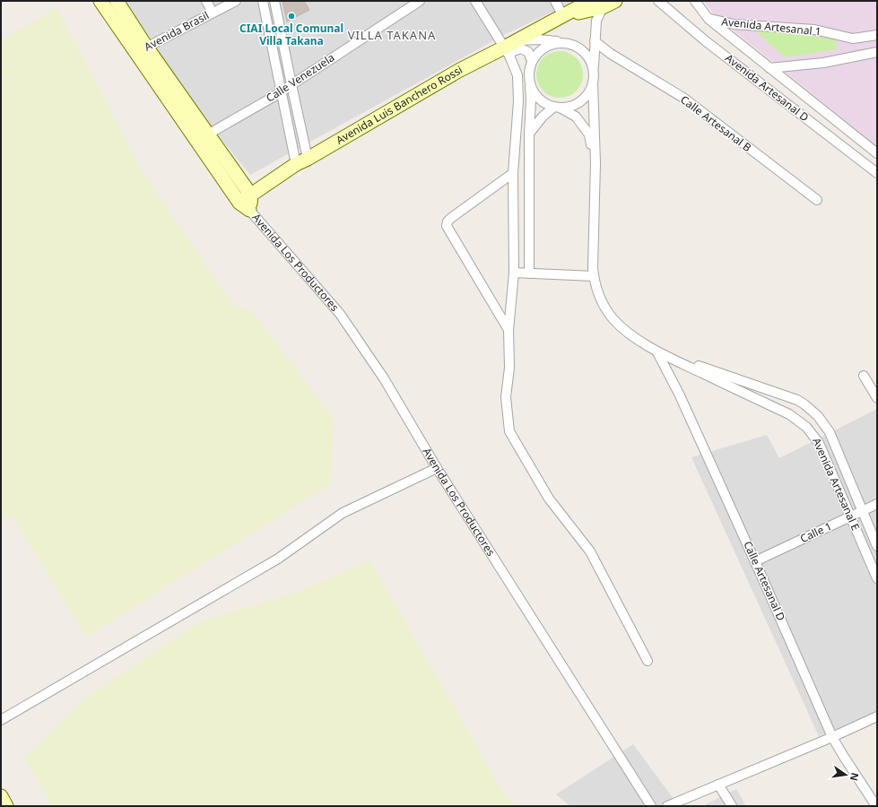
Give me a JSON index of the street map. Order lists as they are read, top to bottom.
{
  "streets": {
    "street": [
      "Avenida Artesanal 1",
      "Avenida Brasil",
      "Calle Venezuela",
      "Avenida Artesanal D",
      "Avenida Luis Banchero Rossi",
      "Calle Artesanal B",
      "Avenida Los Productores",
      "Avenida Artesanal E",
      "Calle 1",
      "Calle Artesanal D"
    ]
  },
  "crossings": [
    ["Avenida Artesanal 1", "Avenida Artesanal D"],
    ["Avenida Brasil", "Avenida Los Productores"],
    ["Calle Venezuela", "Avenida Los Productores"],
    ["Avenida Luis Banchero Rossi", "Avenida Los Productores"],
    ["Avenida Artesanal E", "Calle 1"],
    ["Avenida Artesanal E", "Calle Artesanal D"],
    ["Calle 1", "Calle Artesanal D"]
  ],
  "districts": ["VILLA TAKANA"],
  "places": ["CIAI Local Comunal Villa Takana"],
  "north": "right"
}
